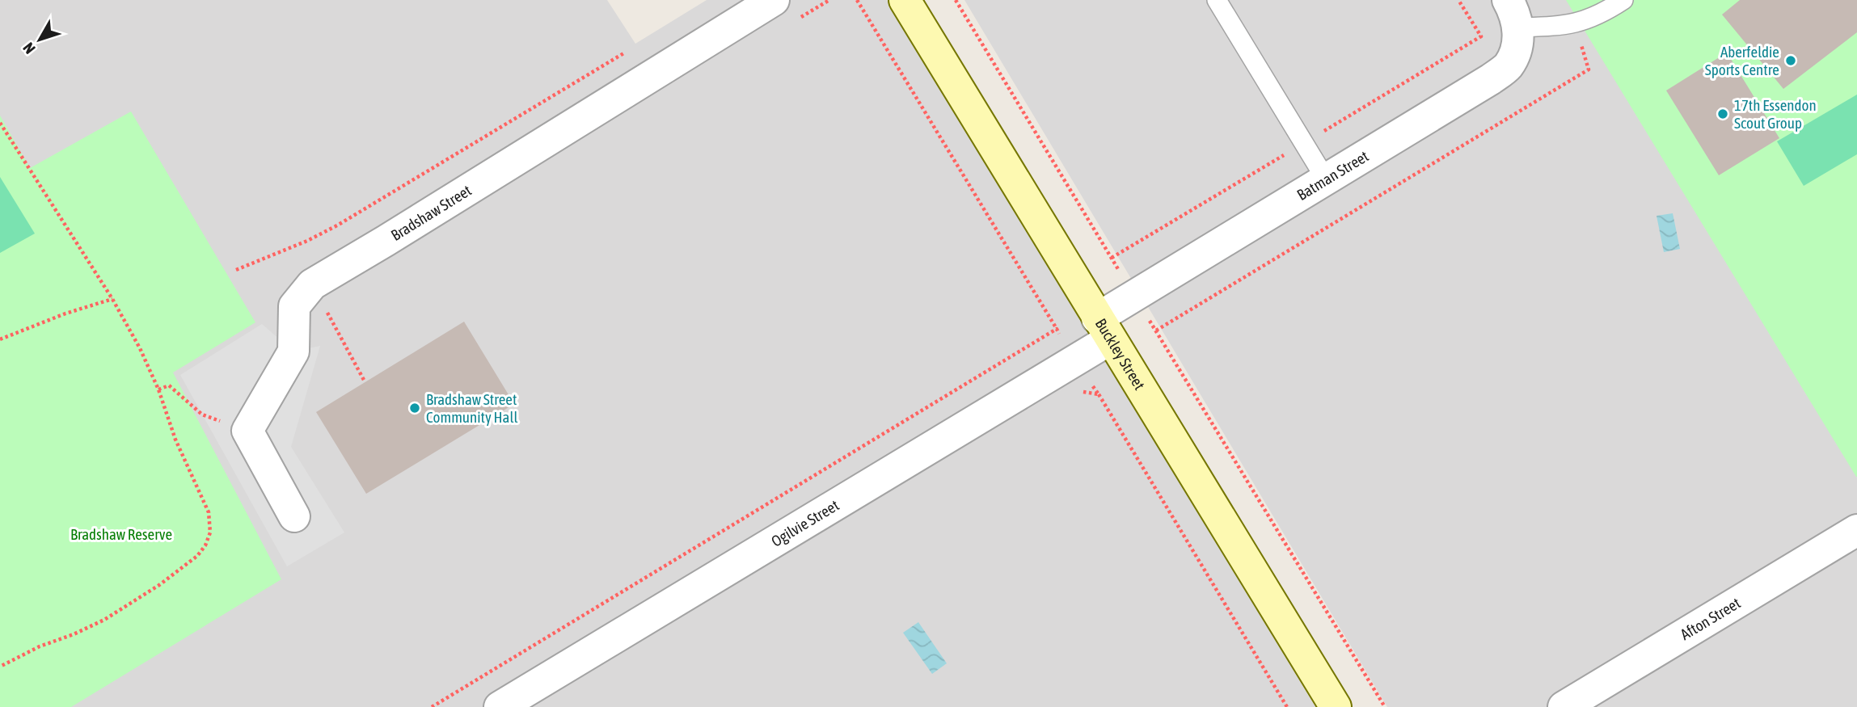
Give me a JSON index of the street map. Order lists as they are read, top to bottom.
{
  "streets": {
    "main road": ["Buckley Street"],
    "street": [
      "Batman Street",
      "Bradshaw Street",
      "Ogilvie Street",
      "Afton Street"
    ]
  },
  "crossings": [
    ["Batman Street", "Buckley Street"],
    ["Batman Street", "Ogilvie Street"],
    ["Buckley Street", "Ogilvie Street"]
  ],
  "parks": ["Bradshaw Reserve"],
  "places": ["Aberfeldie Sports Centre", "17th Essendon Scout Group", "Bradshaw Street Community Hall"],
  "north": "bottom left"
}
